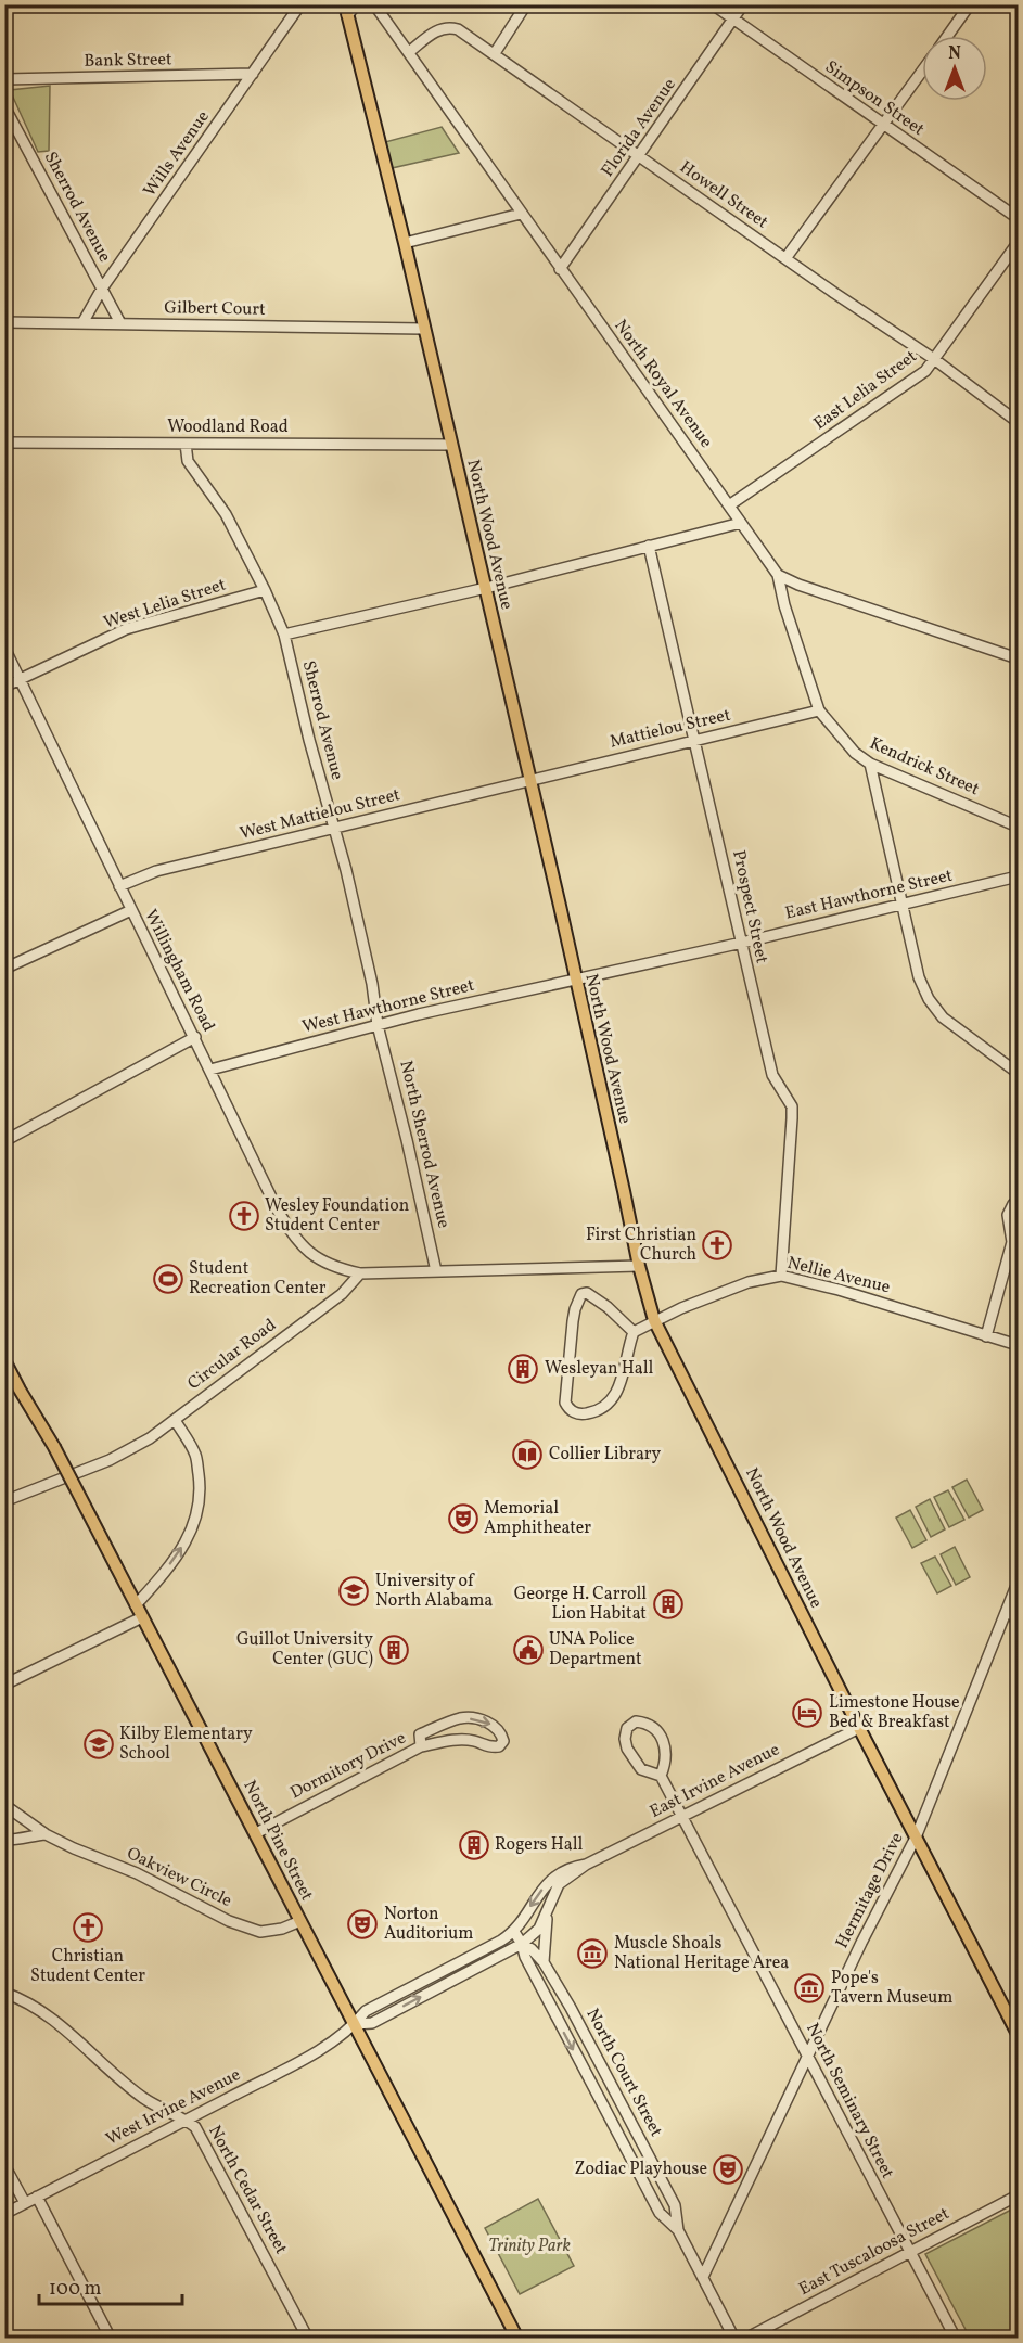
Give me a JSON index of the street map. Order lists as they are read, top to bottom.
{
  "streets": {
    "main road": ["North Wood Avenue", "North Pine Street"],
    "street": [
      "Bank Street",
      "Simpson Street",
      "Florida Avenue",
      "Wills Avenue",
      "Howell Street",
      "Sherrod Avenue",
      "Gilbert Court",
      "North Royal Avenue",
      "East Lelia Street",
      "Woodland Road",
      "West Lelia Street",
      "Mattielou Street",
      "Kendrick Street",
      "West Mattielou Street",
      "East Hawthorne Street",
      "Prospect Street",
      "Willingham Road",
      "West Hawthorne Street",
      "North Sherrod Avenue",
      "Nellie Avenue",
      "Circular Road",
      "Dormitory Drive",
      "East Irvine Avenue",
      "Oakview Circle",
      "Hermitage Drive",
      "North Court Street",
      "North Seminary Street",
      "West Irvine Avenue",
      "North Cedar Street",
      "East Tuscaloosa Street"
    ]
  },
  "crossings": [
    ["Bank Street", "Wills Avenue"],
    ["Simpson Street", "Florida Avenue"],
    ["Florida Avenue", "Howell Street"],
    ["Florida Avenue", "North Royal Avenue"],
    ["Wills Avenue", "Sherrod Avenue"],
    ["Wills Avenue", "Gilbert Court"],
    ["Howell Street", "North Royal Avenue"],
    ["Howell Street", "East Lelia Street"],
    ["Sherrod Avenue", "Gilbert Court"],
    ["Sherrod Avenue", "Woodland Road"],
    ["Sherrod Avenue", "West Lelia Street"],
    ["Sherrod Avenue", "West Mattielou Street"],
    ["Sherrod Avenue", "West Hawthorne Street"],
    ["Sherrod Avenue", "North Sherrod Avenue"],
    ["Gilbert Court", "North Wood Avenue"],
    ["North Royal Avenue", "East Lelia Street"],
    ["North Royal Avenue", "Kendrick Street"],
    ["Woodland Road", "North Wood Avenue"],
    ["North Wood Avenue", "Mattielou Street"],
    ["North Wood Avenue", "West Mattielou Street"],
    ["North Wood Avenue", "East Hawthorne Street"],
    ["North Wood Avenue", "West Hawthorne Street"],
    ["North Wood Avenue", "Nellie Avenue"],
    ["North Wood Avenue", "East Irvine Avenue"],
    ["North Wood Avenue", "Hermitage Drive"],
    ["West Lelia Street", "Willingham Road"],
    ["Mattielou Street", "Kendrick Street"],
    ["Mattielou Street", "West Mattielou Street"],
    ["Mattielou Street", "Prospect Street"],
    ["West Mattielou Street", "Willingham Road"],
    ["East Hawthorne Street", "Prospect Street"],
    ["East Hawthorne Street", "West Hawthorne Street"],
    ["Prospect Street", "Nellie Avenue"],
    ["Willingham Road", "West Hawthorne Street"],
    ["Willingham Road", "Circular Road"],
    ["West Hawthorne Street", "North Sherrod Avenue"],
    ["Dormitory Drive", "North Pine Street"],
    ["East Irvine Avenue", "North Pine Street"],
    ["East Irvine Avenue", "North Court Street"],
    ["East Irvine Avenue", "North Seminary Street"],
    ["East Irvine Avenue", "West Irvine Avenue"],
    ["North Pine Street", "Oakview Circle"],
    ["North Pine Street", "West Irvine Avenue"],
    ["Hermitage Drive", "North Court Street"],
    ["Hermitage Drive", "North Seminary Street"],
    ["North Seminary Street", "East Tuscaloosa Street"],
    ["West Irvine Avenue", "North Cedar Street"]
  ],
  "parks": ["Trinity Park"],
  "places": {
    "church": ["Wesley Foundation Student Center", "First Christian Church", "Christian Student Center"],
    "sports": ["Student Recreation Center"],
    "building": [
      "Wesleyan Hall",
      "George H. Carroll Lion Habitat",
      "Guillot University Center (GUC)",
      "Rogers Hall"
    ],
    "library": ["Collier Library"],
    "theatre": ["Memorial Amphitheater", "Norton Auditorium", "Zodiac Playhouse"],
    "school or university": ["University of North Alabama", "Kilby Elementary School"],
    "public building": ["UNA Police Department"],
    "hotel": ["Limestone House Bed & Breakfast"],
    "museum": ["Muscle Shoals National Heritage Area", "Pope's Tavern Museum"]
  },
  "scale_bar": "100 m",
  "north": "top"
}
